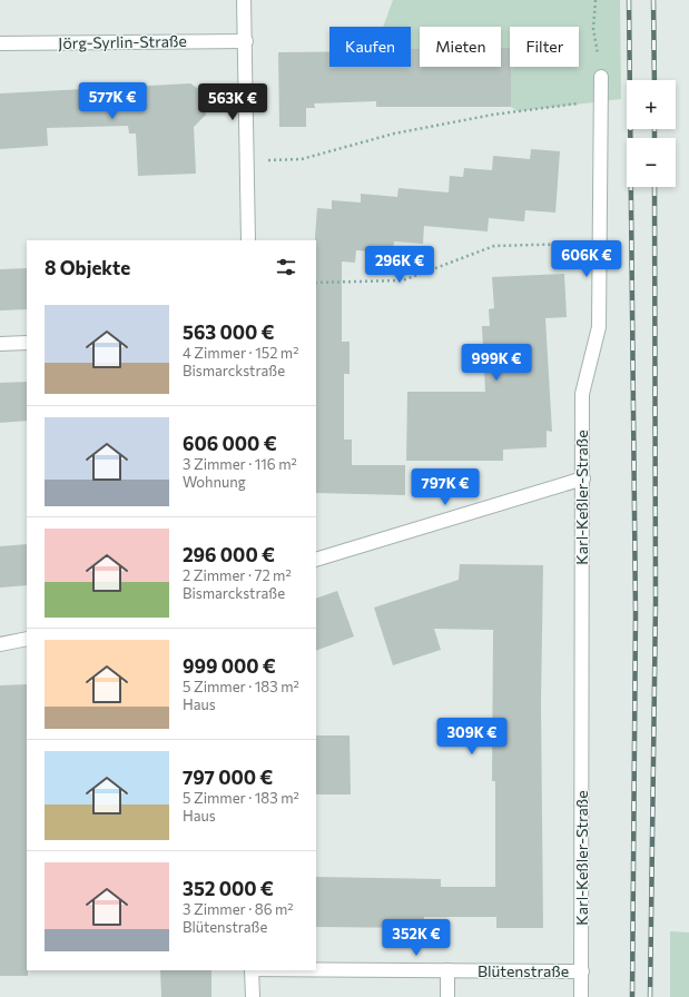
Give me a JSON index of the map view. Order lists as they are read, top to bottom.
{
  "streets": {
    "street": ["Jörg-Syrlin-Straße", "Karl-Keßler-Straße", "Blütenstraße"]
  },
  "crossings": [
    ["Karl-Keßler-Straße", "Blütenstraße"]
  ],
  "page": {
    "chip": ["Kaufen", "Mieten", "Filter"],
    "map_buttons": ["+", "−"],
    "price": [
      "577K €",
      "563K €",
      "606K €",
      "296K €",
      "999K €",
      "797K €",
      "309K €",
      "352K €"
    ],
    "heading": "8 Objekte",
    "list": [
      {
        "name": "563 000 €",
        "note": "4 Zimmer · 152 m² · Bismarckstraße"
      },
      {
        "name": "606 000 €",
        "note": "3 Zimmer · 116 m² · Wohnung"
      },
      {
        "name": "296 000 €",
        "note": "2 Zimmer · 72 m² · Bismarckstraße"
      },
      {
        "name": "999 000 €",
        "note": "5 Zimmer · 183 m² · Haus"
      },
      {
        "name": "797 000 €",
        "note": "5 Zimmer · 183 m² · Haus"
      },
      {
        "name": "352 000 €",
        "note": "3 Zimmer · 86 m² · Blütenstraße"
      }
    ]
  }
}
